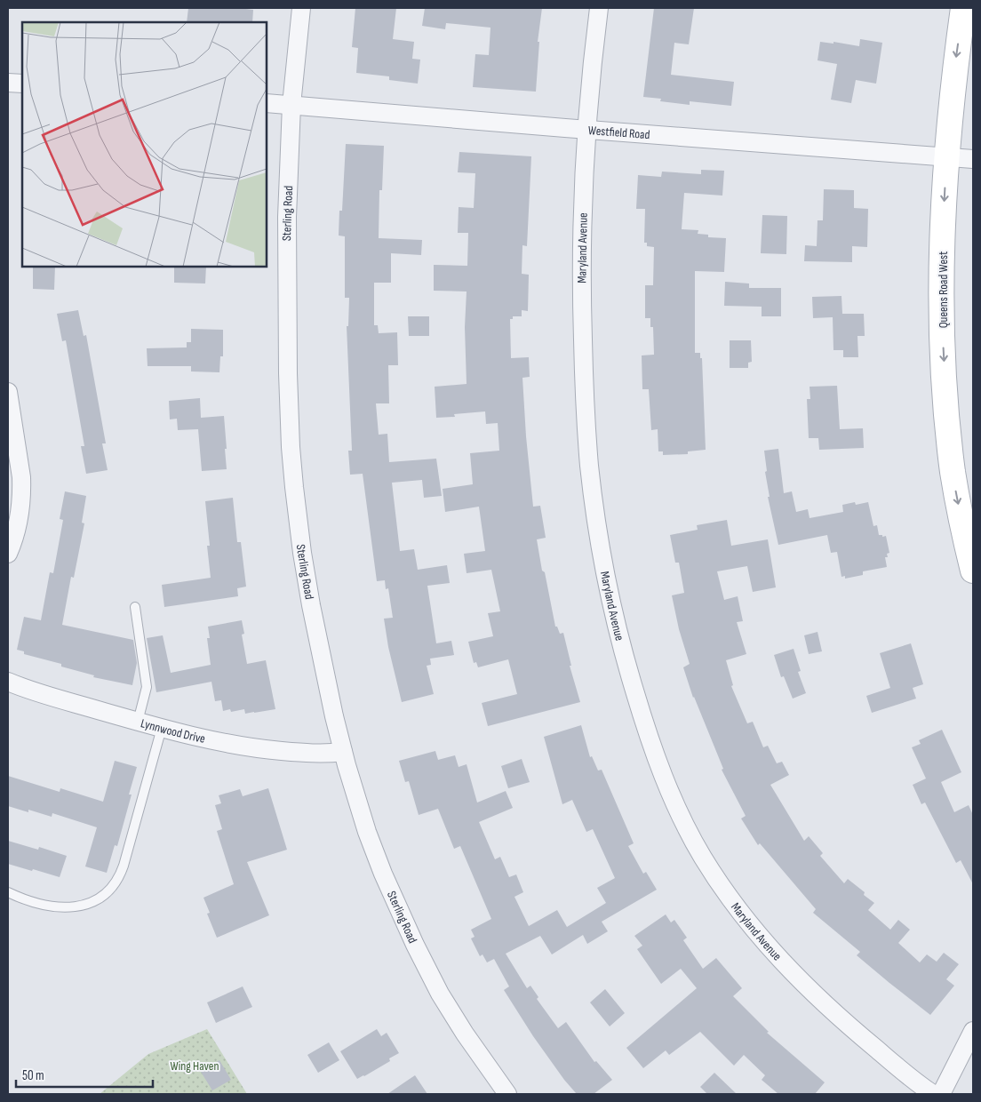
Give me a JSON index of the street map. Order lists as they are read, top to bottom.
{
  "streets": {
    "street": [
      "Westfield Road",
      "Sterling Road",
      "Maryland Avenue",
      "Queens Road West",
      "Lynnwood Drive"
    ]
  },
  "crossings": [
    ["Westfield Road", "Sterling Road"],
    ["Westfield Road", "Maryland Avenue"],
    ["Westfield Road", "Queens Road West"],
    ["Sterling Road", "Lynnwood Drive"]
  ],
  "one_way": ["Queens Road West"],
  "parks": ["Wing Haven"],
  "scale_bar": "50 m"
}
